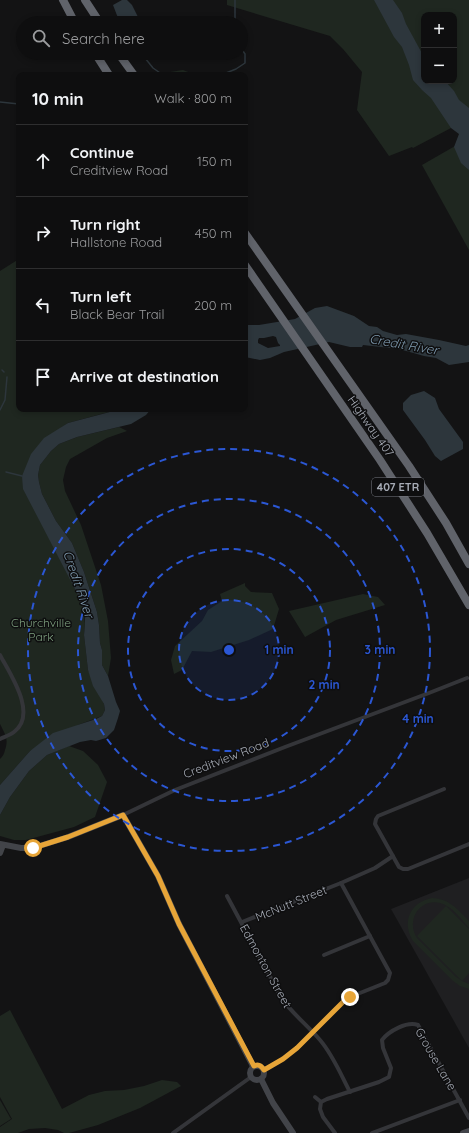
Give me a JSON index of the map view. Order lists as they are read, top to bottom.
{
  "streets": {
    "highway": ["Highway 407", "407 ETR"],
    "street": [
      "Creditview Road",
      "McNutt Street",
      "Edmonton Street",
      "Grouse Lane"
    ]
  },
  "crossings": [
    ["McNutt Street", "Edmonton Street"],
    ["Edmonton Street", "Grouse Lane"]
  ],
  "water": ["Credit River"],
  "parks": ["Churchville Park"],
  "page": {
    "map_buttons": ["+", "−"],
    "search": "Search here",
    "heading": ["10 min", "Walk · 800 m"],
    "list": [
      ["Continue", "Creditview Road", "150 m"],
      ["Turn right", "Hallstone Road", "450 m"],
      ["Turn left", "Black Bear Trail", "200 m"],
      "Arrive at destination"
    ]
  },
  "rings": [
    "1 min",
    "3 min",
    "2 min",
    "4 min"
  ]
}
